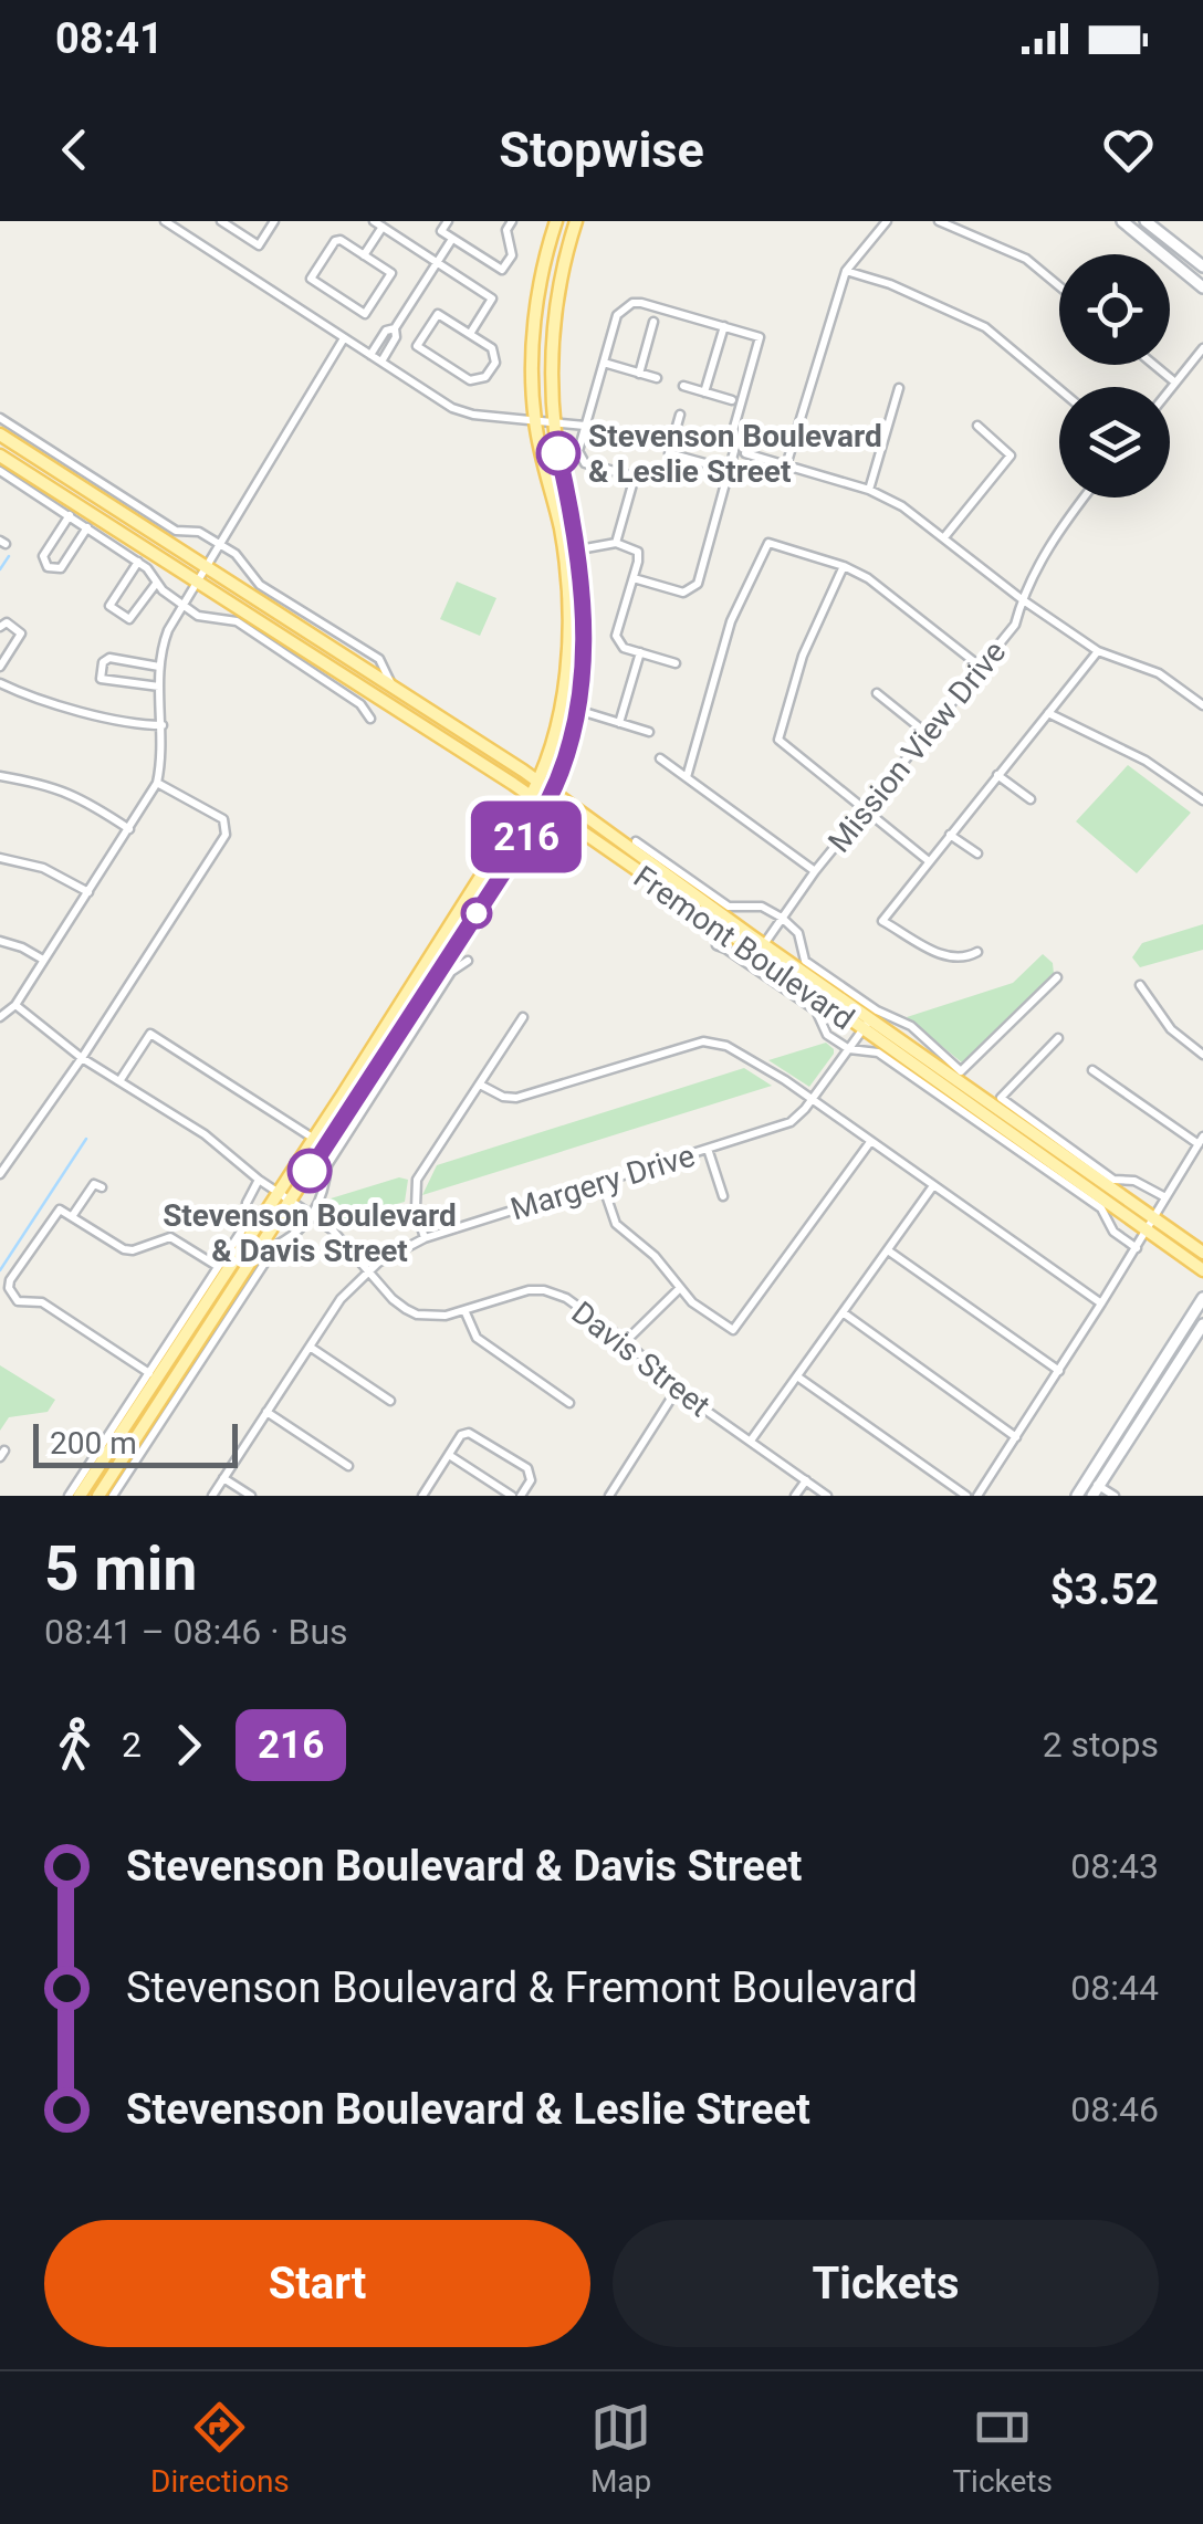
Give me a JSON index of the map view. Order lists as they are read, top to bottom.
{
  "streets": {
    "main road": ["Fremont Boulevard"],
    "street": ["Mission View Drive", "Margery Drive", "Davis Street"]
  },
  "crossings": [
    ["Mission View Drive", "Fremont Boulevard"],
    ["Fremont Boulevard", "Margery Drive"],
    ["Margery Drive", "Davis Street"]
  ],
  "places": ["Stevenson Boulevard & Leslie Street", "Stevenson Boulevard & Davis Street"],
  "lines": ["bus line 216"],
  "scale_bar": "200 m",
  "page": {
    "status": "08:41",
    "header": "Stopwise",
    "on_map": "216",
    "scale": "200 m",
    "heading": ["5 min", "08:41 – 08:46 · Bus", "$3.52"],
    "legs": ["2", "216", "2 stops"],
    "list": [
      {
        "name": "Stevenson Boulevard & Davis Street",
        "value": "08:43"
      },
      {
        "name": "Stevenson Boulevard & Fremont Boulevard",
        "value": "08:44"
      },
      {
        "name": "Stevenson Boulevard & Leslie Street",
        "value": "08:46"
      }
    ],
    "buttons": ["Start", "Tickets"],
    "tabs": ["Directions", "Map", "Tickets"]
  }
}
